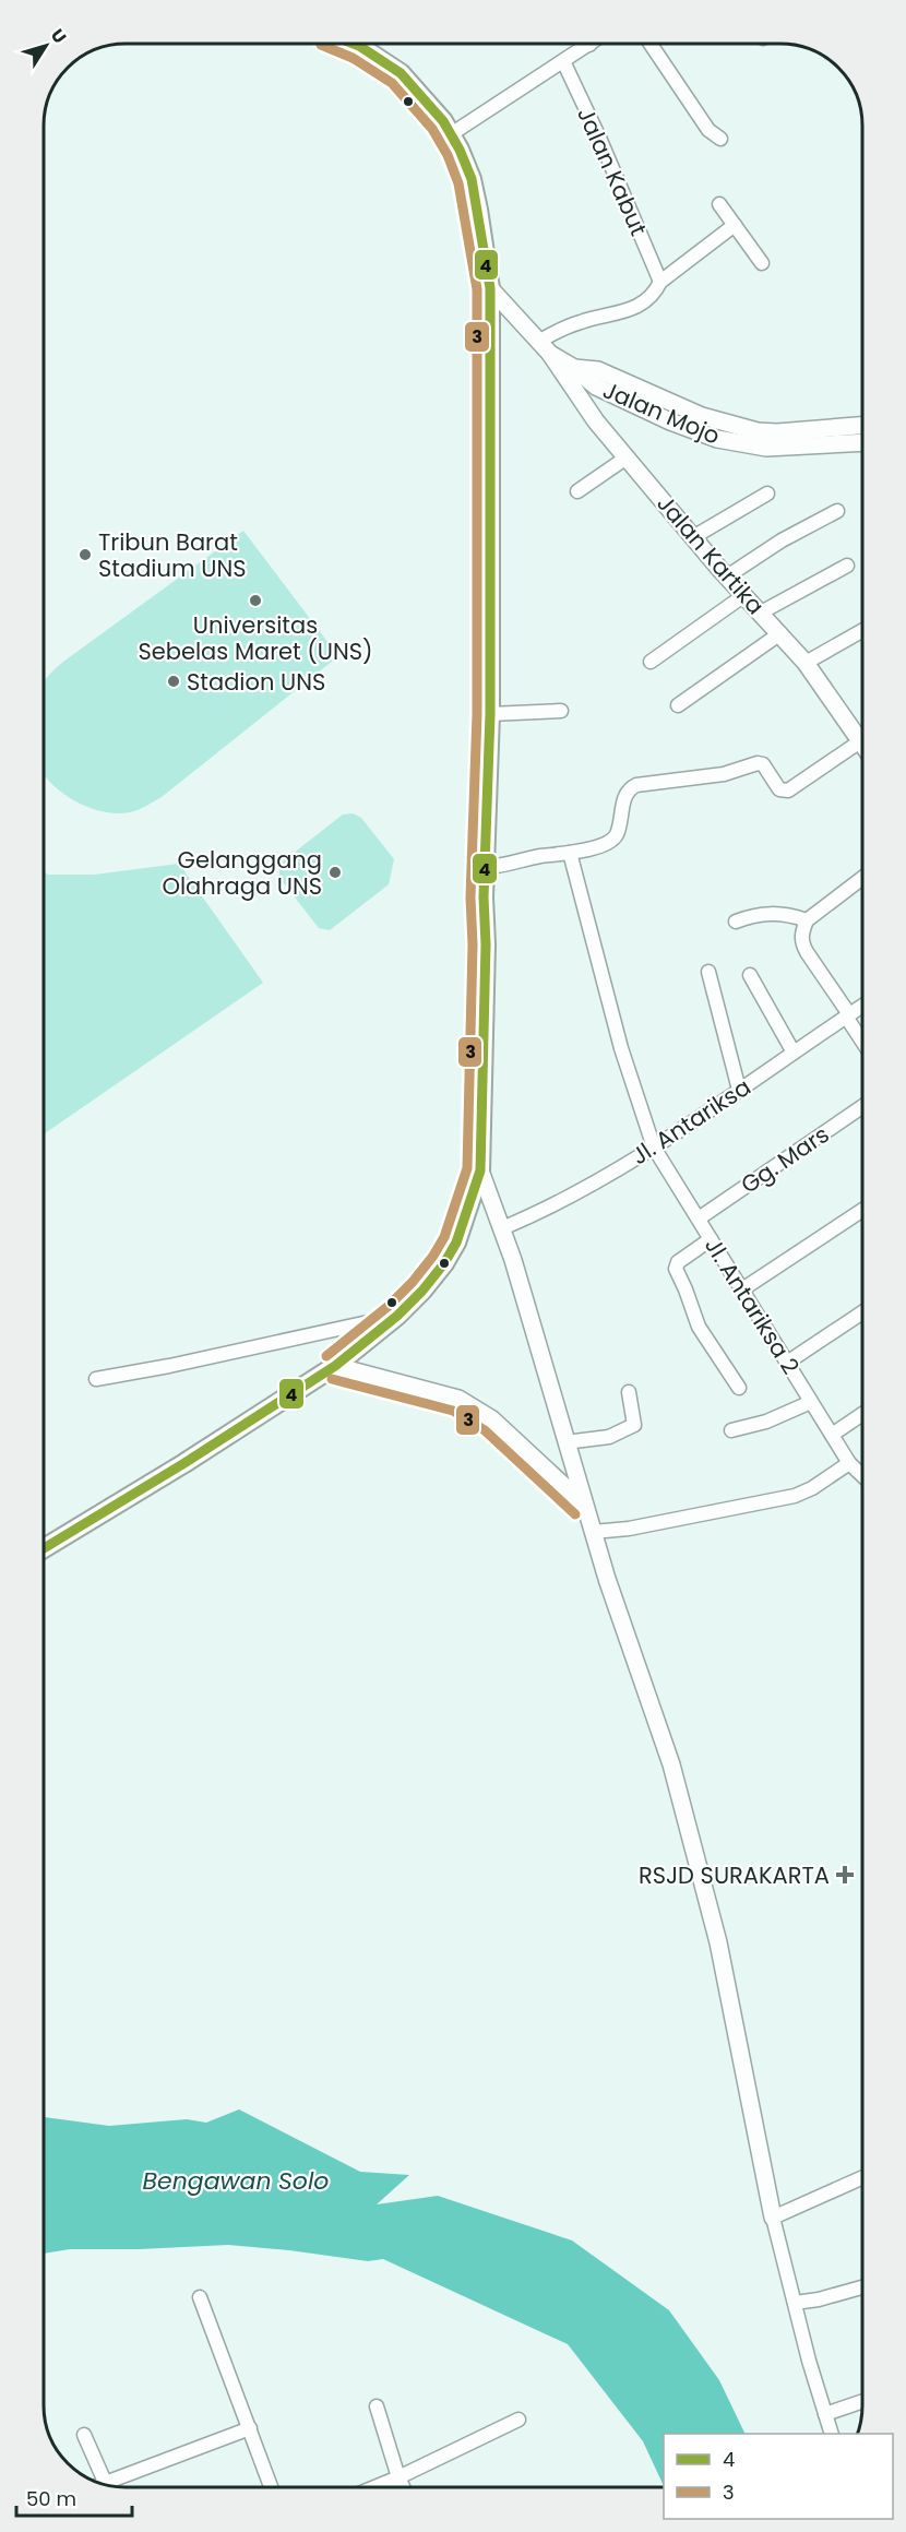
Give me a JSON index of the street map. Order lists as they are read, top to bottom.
{
  "streets": {
    "street": [
      "Jalan Kabut",
      "Jalan Mojo",
      "Jalan Kartika",
      "Jl. Antariksa",
      "Gg. Mars",
      "Jl. Antariksa 2"
    ]
  },
  "crossings": [
    ["Jalan Mojo", "Jalan Kartika"],
    ["Jl. Antariksa", "Jl. Antariksa 2"],
    ["Gg. Mars", "Jl. Antariksa 2"]
  ],
  "water": ["Bengawan Solo"],
  "places": {
    "other": [
      "Tribun Barat Stadium UNS",
      "Universitas Sebelas Maret (UNS)",
      "Stadion UNS",
      "Gelanggang Olahraga UNS"
    ],
    "health": ["RSJD SURAKARTA"]
  },
  "lines": ["transit line 4", "transit line 3"],
  "legend": ["4", "3"],
  "scale_bar": "50 m",
  "north": "top right"
}
